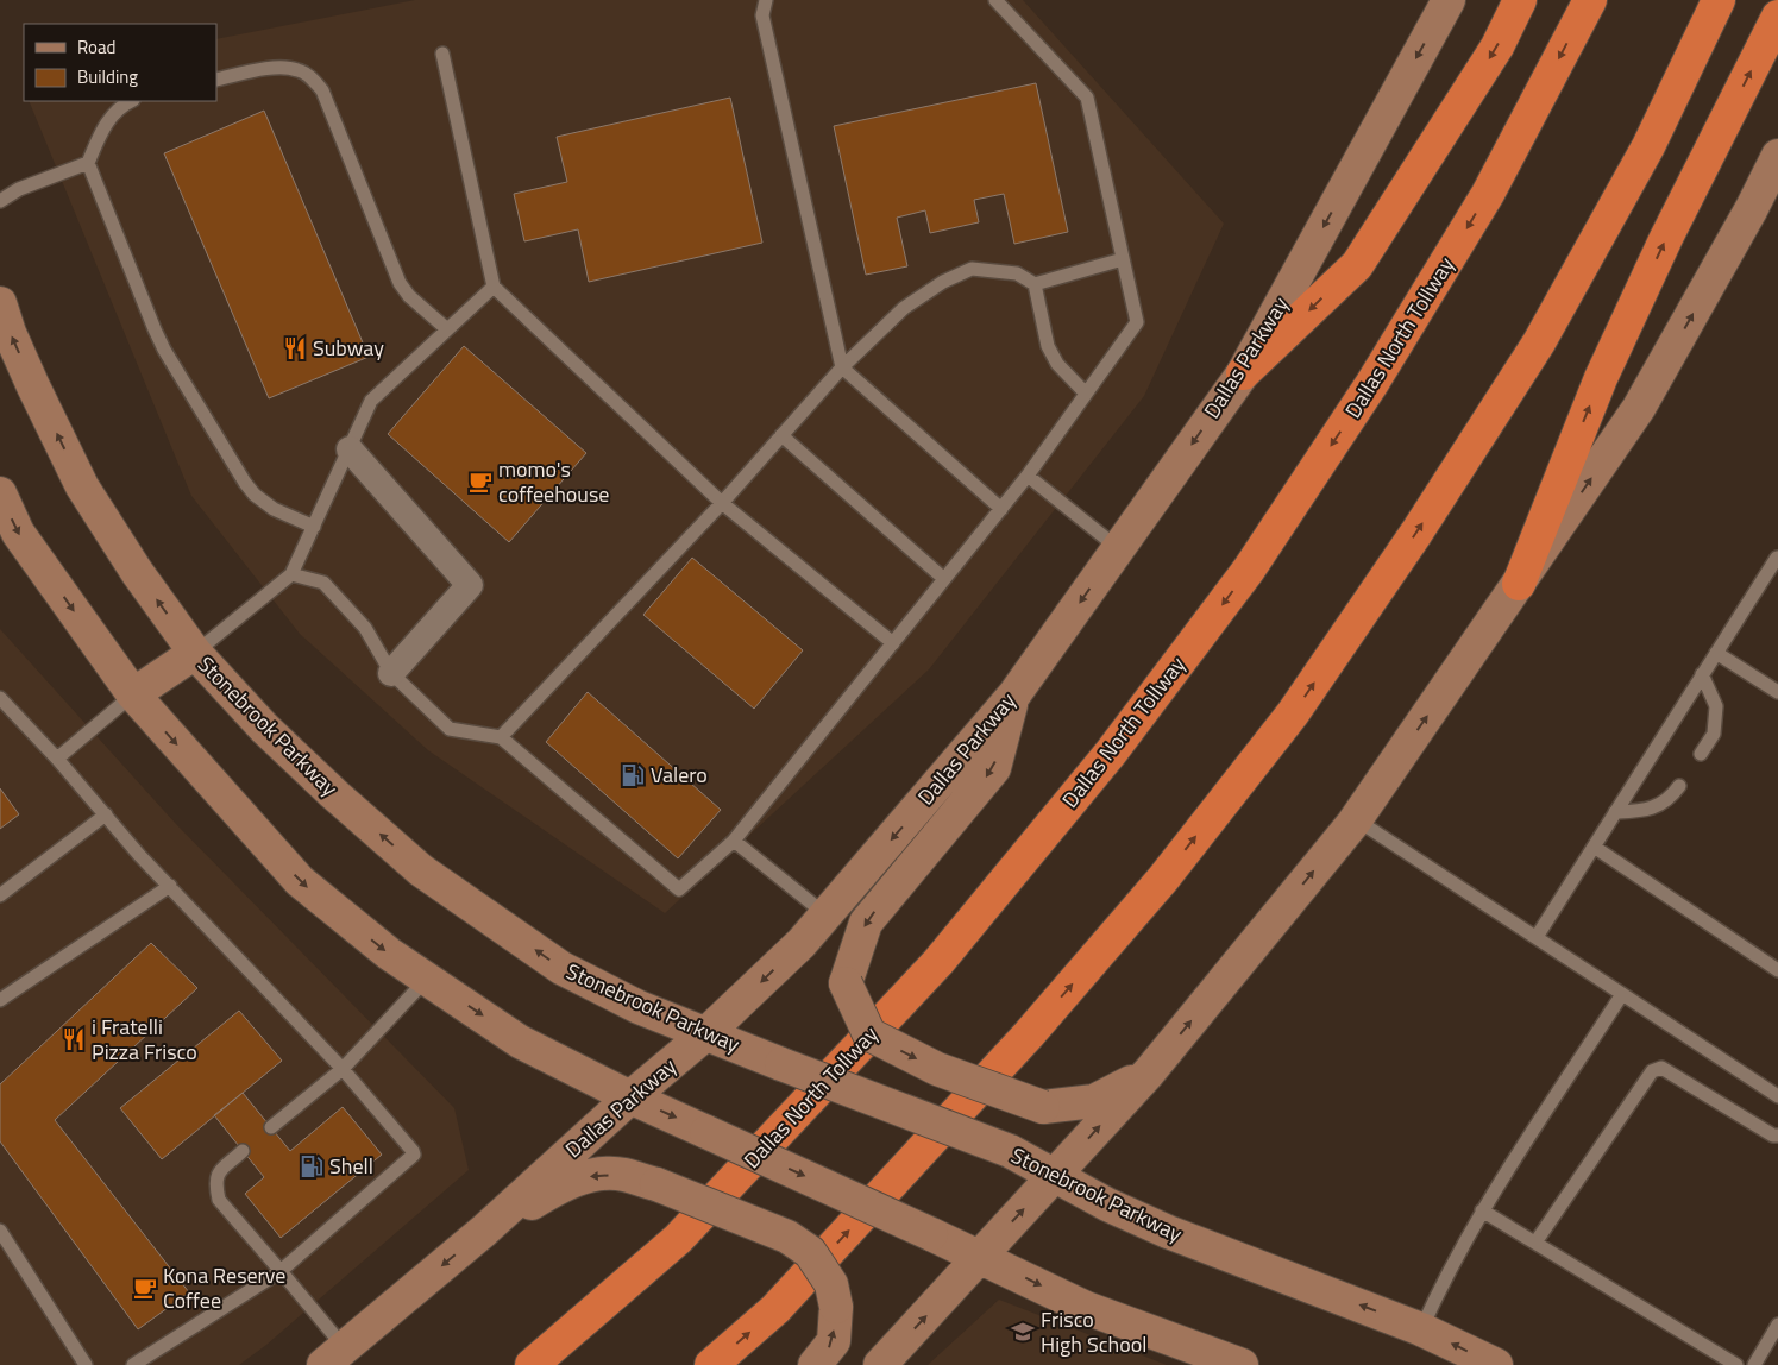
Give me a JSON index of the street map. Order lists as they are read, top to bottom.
{
  "streets": {
    "highway": ["Dallas North Tollway"],
    "main road": ["Dallas Parkway", "Stonebrook Parkway"]
  },
  "crossings": [
    ["Dallas Parkway", "Stonebrook Parkway"]
  ],
  "one_way": ["Dallas Parkway"],
  "places": {
    "restaurant": ["Subway", "i Fratelli Pizza Frisco"],
    "cafe": ["momo's coffeehouse", "Kona Reserve Coffee"],
    "fuel station": ["Valero", "Shell"],
    "school or university": ["Frisco High School"]
  },
  "legend": ["Road", "Building"]
}
